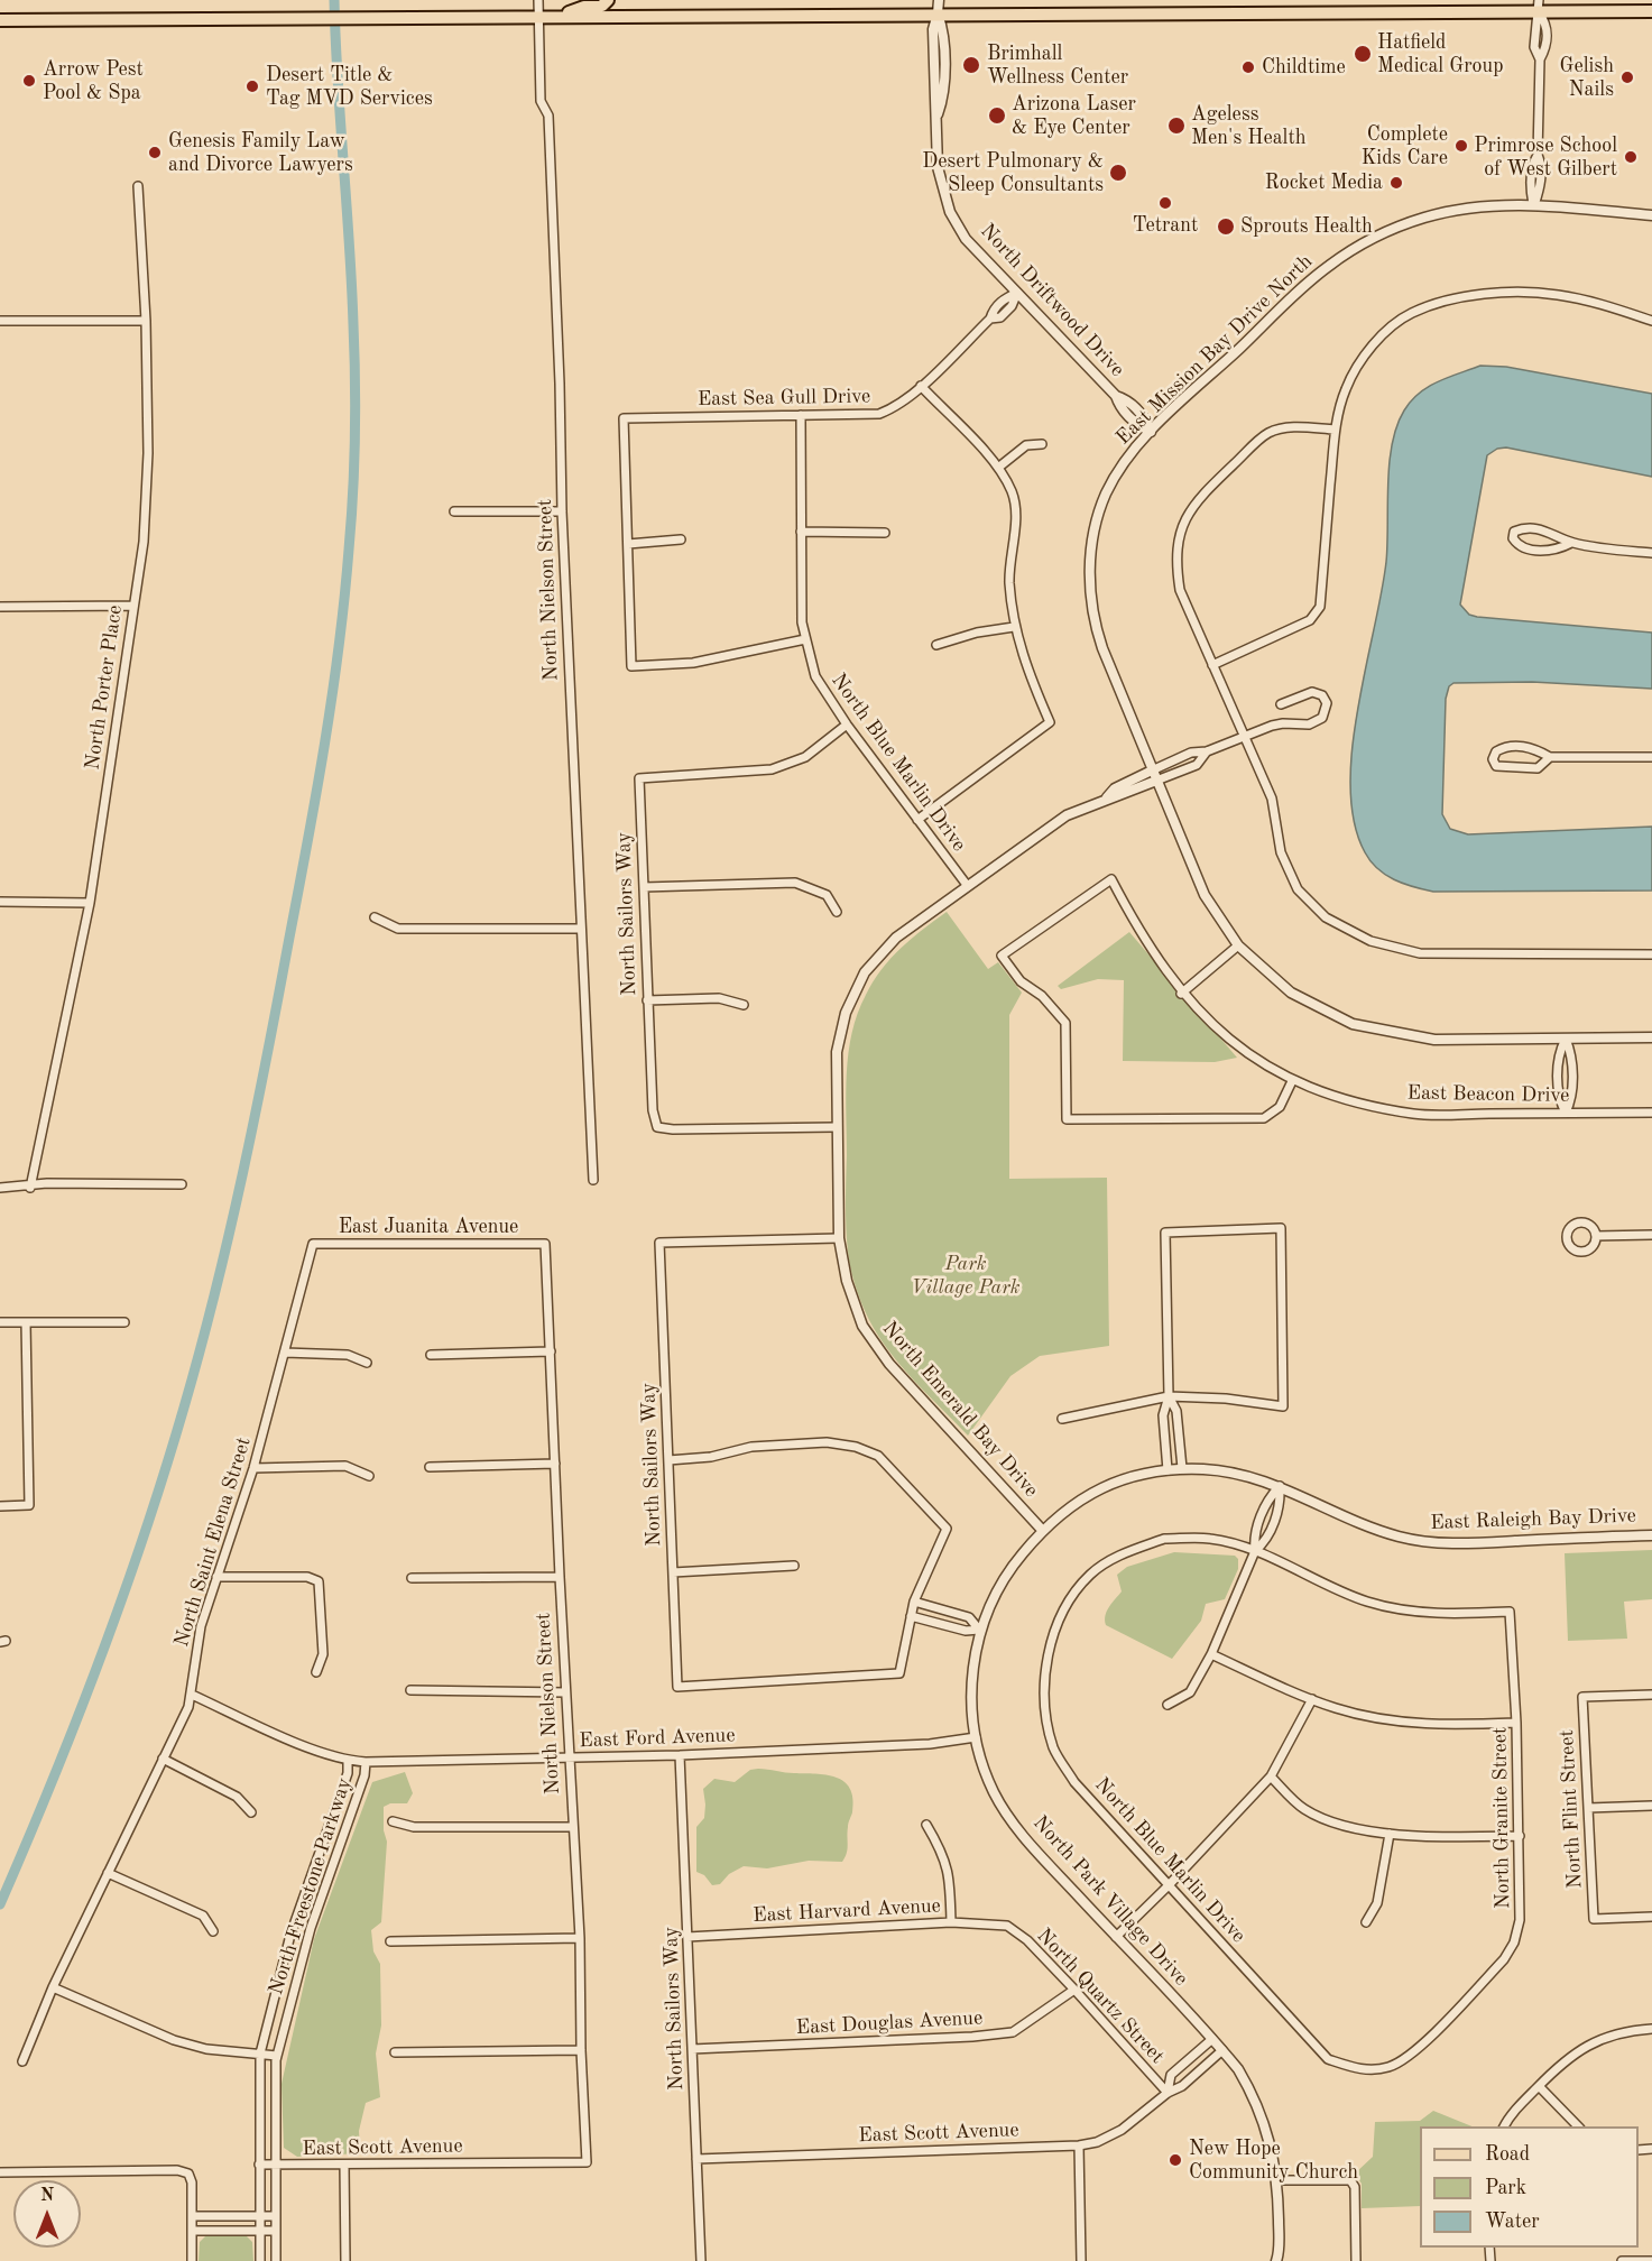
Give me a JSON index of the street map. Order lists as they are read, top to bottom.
{
  "streets": {
    "street": [
      "North Driftwood Drive",
      "East Mission Bay Drive North",
      "East Sea Gull Drive",
      "North Nielson Street",
      "North Porter Place",
      "North Blue Marlin Drive",
      "North Sailors Way",
      "East Beacon Drive",
      "East Juanita Avenue",
      "North Emerald Bay Drive",
      "East Raleigh Bay Drive",
      "North Saint Elena Street",
      "East Ford Avenue",
      "North Flint Street",
      "North Granite Street",
      "North Freestone Parkway",
      "North Park Village Drive",
      "East Harvard Avenue",
      "North Quartz Street",
      "East Douglas Avenue",
      "East Scott Avenue"
    ]
  },
  "crossings": [
    ["North Driftwood Drive", "East Mission Bay Drive North"],
    ["North Driftwood Drive", "East Sea Gull Drive"],
    ["East Mission Bay Drive North", "North Emerald Bay Drive"],
    ["East Sea Gull Drive", "North Blue Marlin Drive"],
    ["North Nielson Street", "East Juanita Avenue"],
    ["North Nielson Street", "East Ford Avenue"],
    ["North Nielson Street", "East Scott Avenue"],
    ["North Blue Marlin Drive", "North Sailors Way"],
    ["North Blue Marlin Drive", "North Emerald Bay Drive"],
    ["North Blue Marlin Drive", "North Granite Street"],
    ["North Sailors Way", "North Emerald Bay Drive"],
    ["North Sailors Way", "East Ford Avenue"],
    ["North Sailors Way", "East Harvard Avenue"],
    ["North Sailors Way", "East Douglas Avenue"],
    ["North Sailors Way", "East Scott Avenue"],
    ["East Juanita Avenue", "North Saint Elena Street"],
    ["North Emerald Bay Drive", "East Raleigh Bay Drive"],
    ["North Emerald Bay Drive", "North Park Village Drive"],
    ["East Raleigh Bay Drive", "North Park Village Drive"],
    ["North Saint Elena Street", "East Ford Avenue"],
    ["East Ford Avenue", "North Freestone Parkway"],
    ["East Ford Avenue", "North Park Village Drive"],
    ["North Freestone Parkway", "East Scott Avenue"],
    ["North Park Village Drive", "East Scott Avenue"],
    ["East Harvard Avenue", "North Quartz Street"],
    ["North Quartz Street", "East Douglas Avenue"],
    ["North Quartz Street", "East Scott Avenue"]
  ],
  "parks": ["Park Village Park"],
  "places": [
    "Hatfield Medical Group",
    "Brimhall Wellness Center",
    "Childtime",
    "Gelish Nails",
    "Arrow Pest Pool & Spa",
    "Desert Title & Tag MVD Services",
    "Arizona Laser & Eye Center",
    "Ageless Men's Health",
    "Complete Kids Care",
    "Genesis Family Law and Divorce Lawyers",
    "Primrose School of West Gilbert",
    "Desert Pulmonary & Sleep Consultants",
    "Rocket Media",
    "Tetrant",
    "Sprouts Health",
    "New Hope Community Church"
  ],
  "legend": ["Road", "Park", "Water"],
  "north": "top"
}
